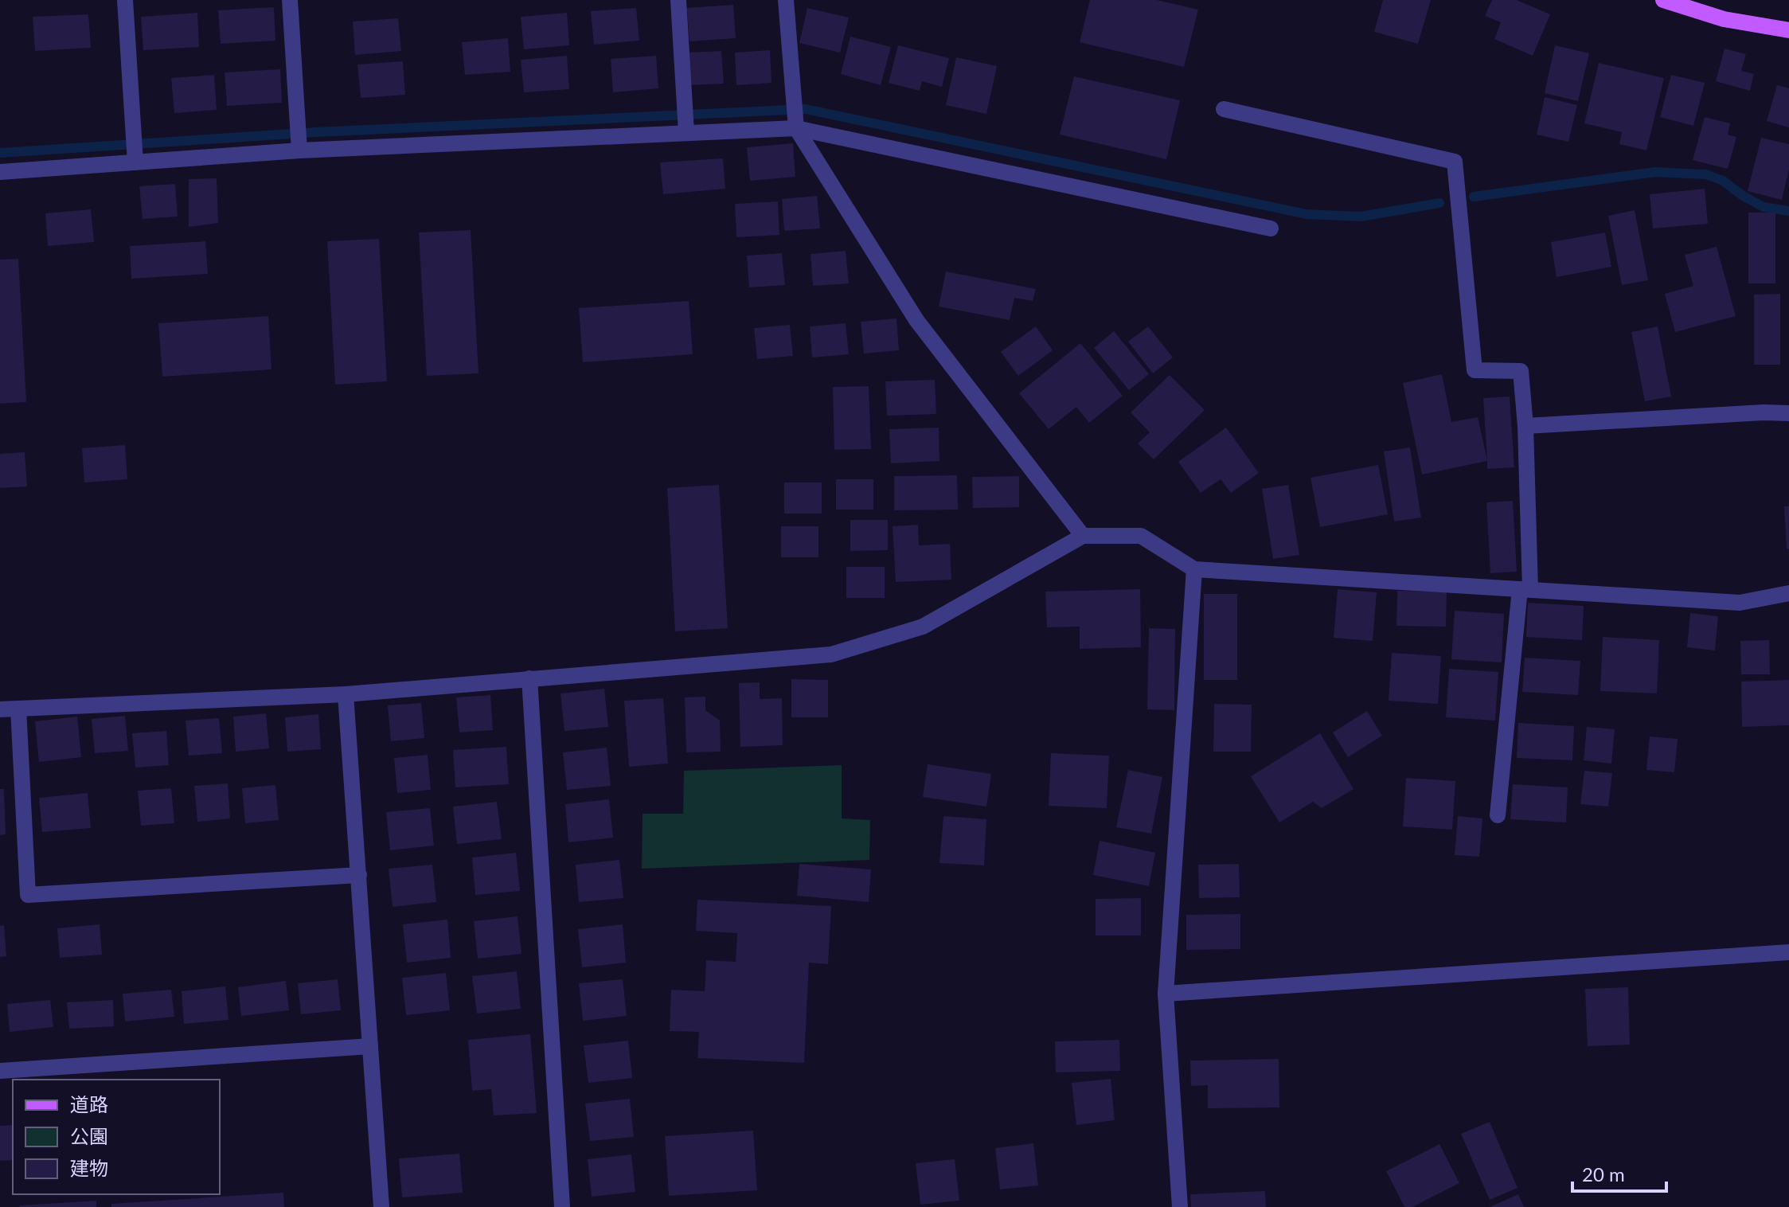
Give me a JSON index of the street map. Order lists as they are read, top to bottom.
{
  "legend": ["道路", "公園", "建物"],
  "scale_bar": "20 m"
}
